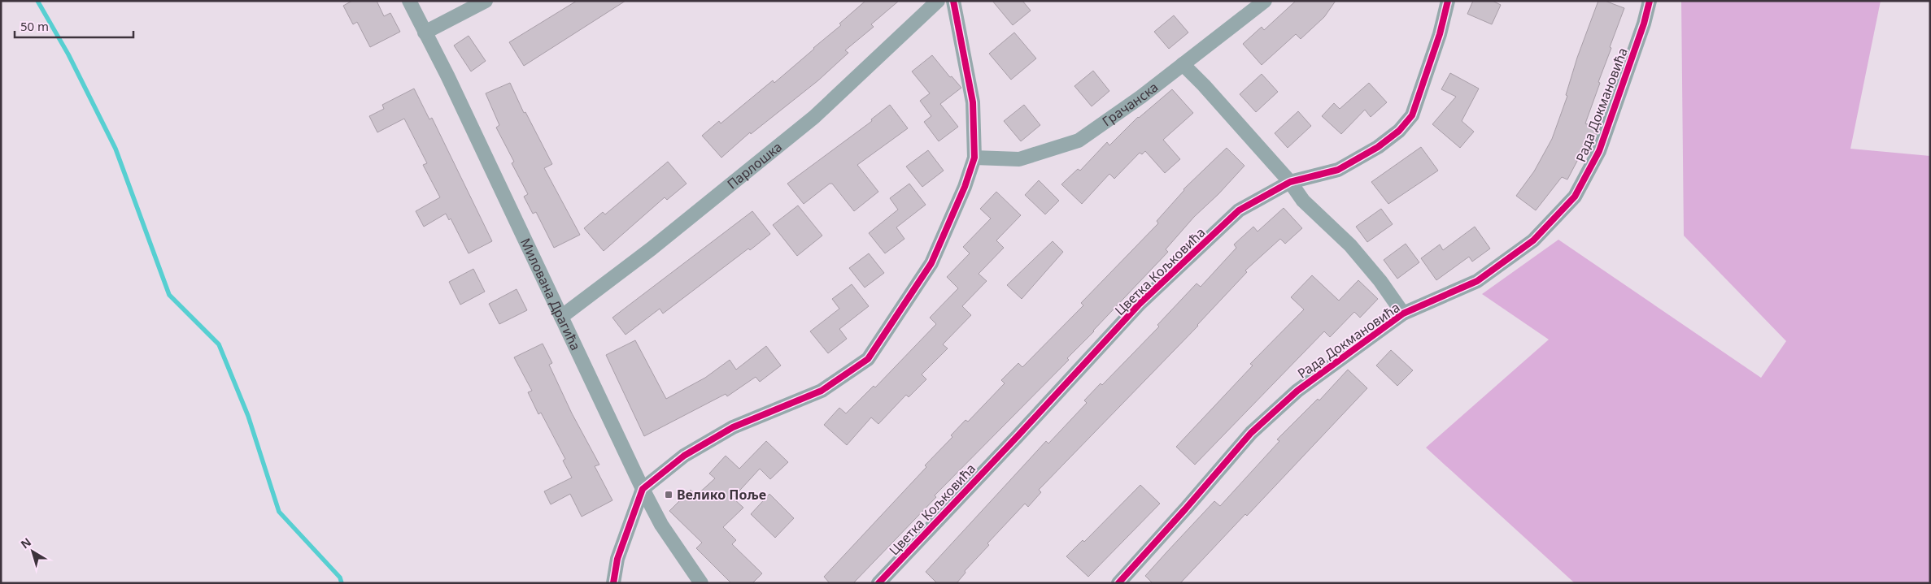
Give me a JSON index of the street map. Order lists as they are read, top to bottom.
{
  "streets": {
    "street": [
      "Грачанска",
      "Рада Докмановића",
      "Парлошка",
      "Цветка Кољковића",
      "Милована Драгића"
    ]
  },
  "crossings": [
    ["Парлошка", "Милована Драгића"]
  ],
  "places": {
    "transit": ["Велико Поље"]
  },
  "scale_bar": "50 m",
  "north": "top left"
}
